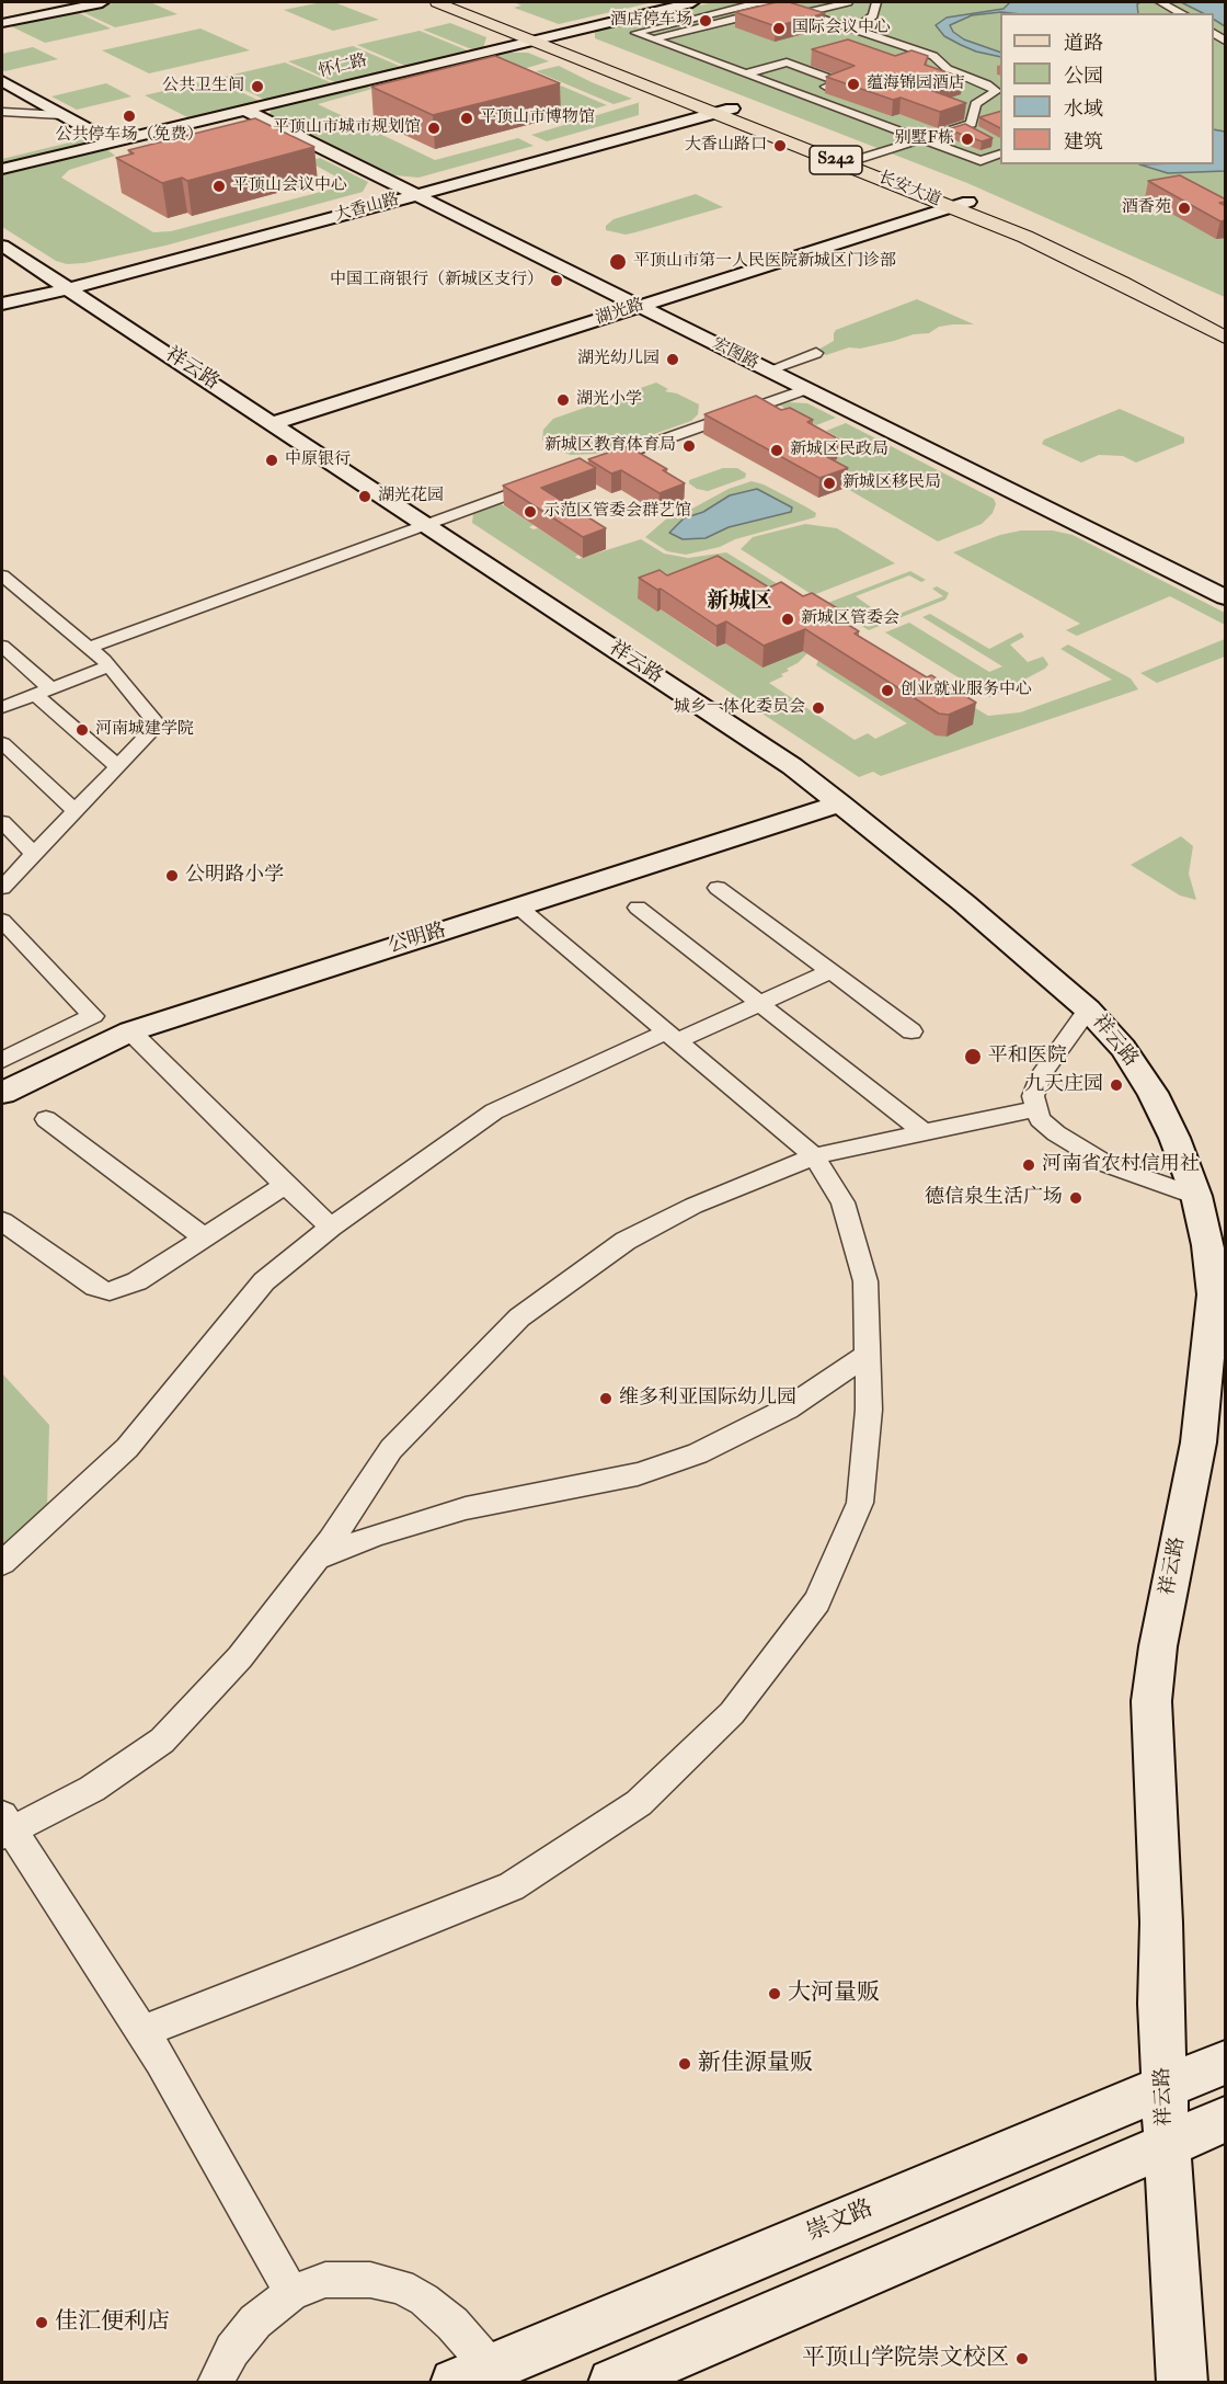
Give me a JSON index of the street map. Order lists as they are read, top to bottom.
{
  "streets": {
    "main road": ["S242", "长安大道"],
    "street": [
      "怀仁路",
      "大香山路",
      "湖光路",
      "宏图路",
      "祥云路",
      "公明路",
      "崇文路"
    ]
  },
  "crossings": [
    ["怀仁路", "长安大道"],
    ["怀仁路", "宏图路"],
    ["长安大道", "大香山路"],
    ["长安大道", "湖光路"],
    ["大香山路", "宏图路"],
    ["大香山路", "祥云路"],
    ["湖光路", "宏图路"],
    ["湖光路", "祥云路"],
    ["祥云路", "公明路"],
    ["祥云路", "崇文路"]
  ],
  "districts": ["新城区"],
  "places": [
    "酒店停车场",
    "国际会议中心",
    "蕴海锦园酒店",
    "公共卫生间",
    "公共停车场（免费）",
    "平顶山市博物馆",
    "平顶山市城市规划馆",
    "别墅F栋",
    "大香山路口",
    "平顶山会议中心",
    "酒香苑",
    "平顶山市第一人民医院新城区门诊部",
    "中国工商银行（新城区支行）",
    "湖光幼儿园",
    "湖光小学",
    "新城区教育体育局",
    "新城区民政局",
    "中原银行",
    "新城区移民局",
    "湖光花园",
    "示范区管委会群艺馆",
    "新城区管委会",
    "创业就业服务中心",
    "城乡一体化委员会",
    "河南城建学院",
    "公明路小学",
    "平和医院",
    "九天庄园",
    "河南省农村信用社",
    "德信泉生活广场",
    "维多利亚国际幼儿园",
    "大河量贩",
    "新佳源量贩",
    "佳汇便利店",
    "平顶山学院崇文校区"
  ],
  "legend": [
    "道路",
    "公园",
    "水域",
    "建筑"
  ]
}
